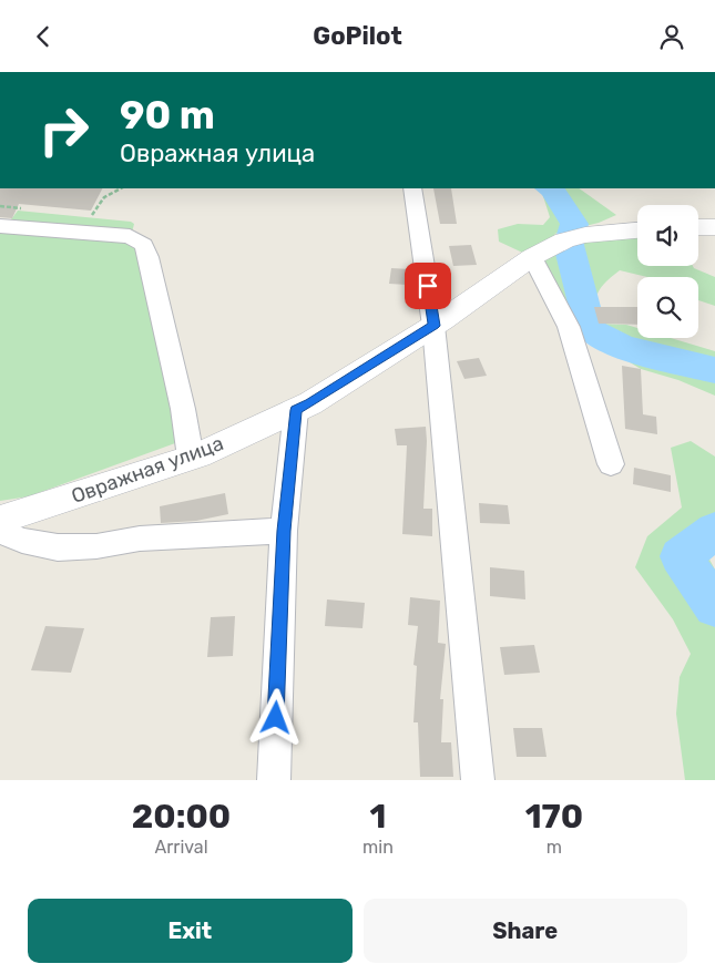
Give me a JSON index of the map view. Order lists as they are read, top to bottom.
{
  "streets": {
    "street": ["Овражная улица"]
  },
  "page": {
    "header": "GoPilot",
    "turn": ["90 m", "Овражная улица"],
    "eta": [
      "20:00",
      "Arrival",
      "1",
      "min",
      "170",
      "m"
    ],
    "buttons": ["Exit", "Share"]
  }
}
